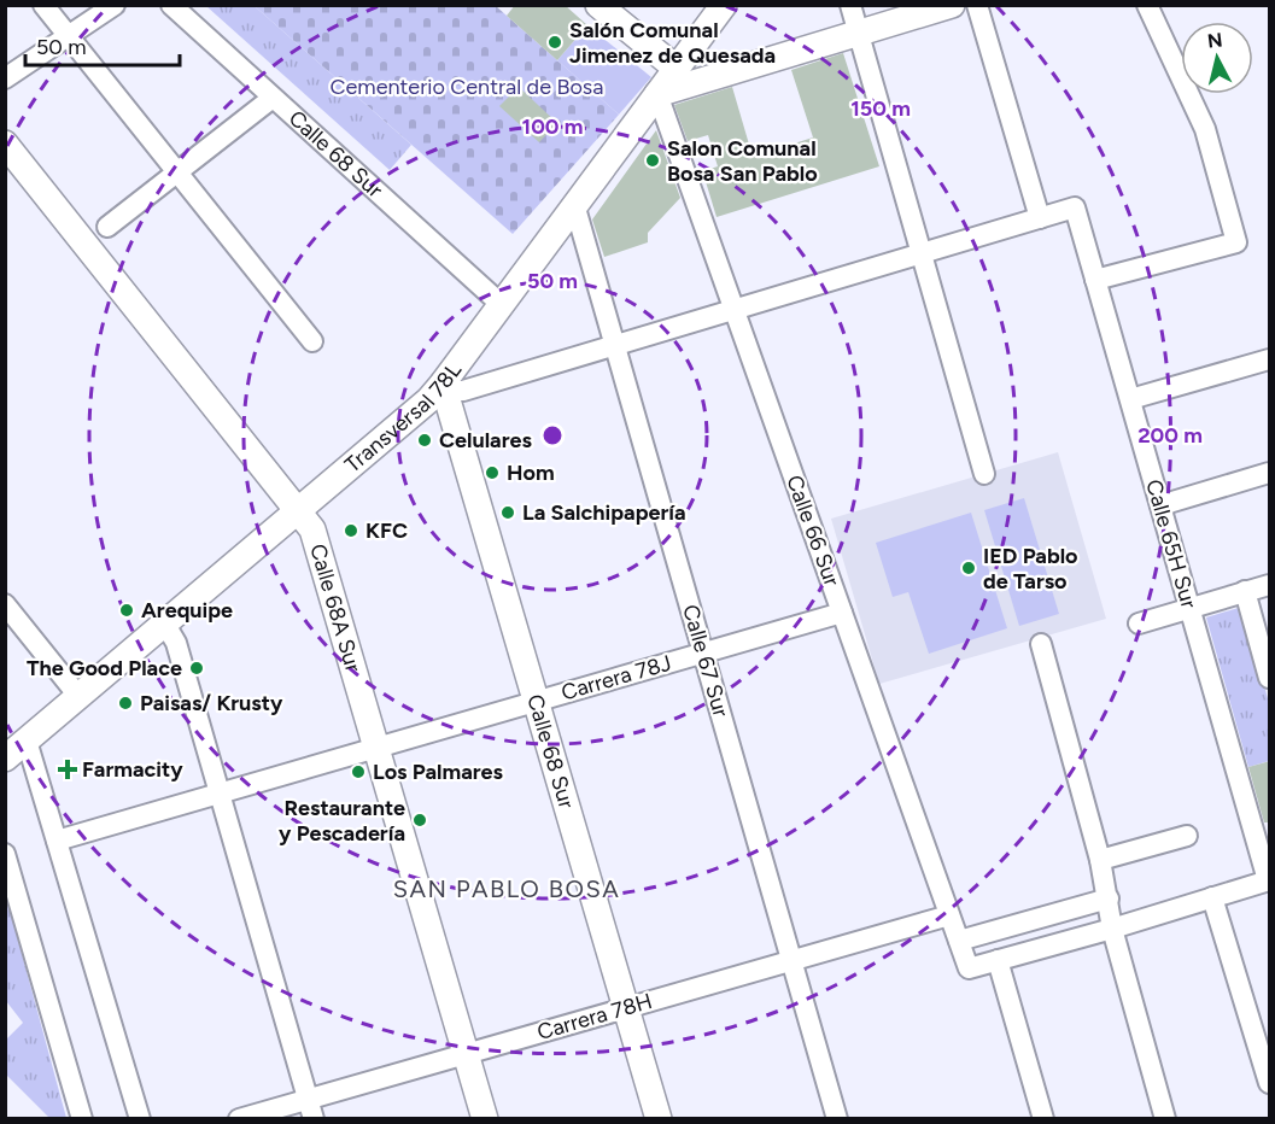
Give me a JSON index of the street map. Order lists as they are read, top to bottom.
{
  "streets": {
    "street": [
      "Calle 68 Sur",
      "Transversal 78L",
      "Calle 66 Sur",
      "Calle 65H Sur",
      "Calle 68A Sur",
      "Calle 67 Sur",
      "Carrera 78J",
      "Carrera 78H"
    ]
  },
  "crossings": [
    ["Calle 68 Sur", "Transversal 78L"],
    ["Calle 68 Sur", "Carrera 78J"],
    ["Calle 68 Sur", "Carrera 78H"],
    ["Transversal 78L", "Calle 66 Sur"],
    ["Transversal 78L", "Calle 68A Sur"],
    ["Transversal 78L", "Calle 67 Sur"],
    ["Calle 66 Sur", "Carrera 78J"],
    ["Calle 66 Sur", "Carrera 78H"],
    ["Calle 68A Sur", "Carrera 78J"],
    ["Calle 68A Sur", "Carrera 78H"],
    ["Calle 67 Sur", "Carrera 78J"],
    ["Calle 67 Sur", "Carrera 78H"]
  ],
  "districts": ["SAN PABLO BOSA"],
  "parks": ["Cementerio Central de Bosa"],
  "places": {
    "other": [
      "Salón Comunal Jimenez de Quesada",
      "Salon Comunal Bosa San Pablo",
      "Celulares",
      "Hom",
      "La Salchipapería",
      "KFC",
      "IED Pablo de Tarso",
      "Arequipe",
      "The Good Place",
      "Paisas/ Krusty",
      "Los Palmares",
      "Restaurante y Pescadería"
    ],
    "health": ["Farmacity"]
  },
  "scale_bar": "50 m",
  "north": "top",
  "rings": [
    "150 m",
    "100 m",
    "50 m",
    "200 m"
  ]
}
